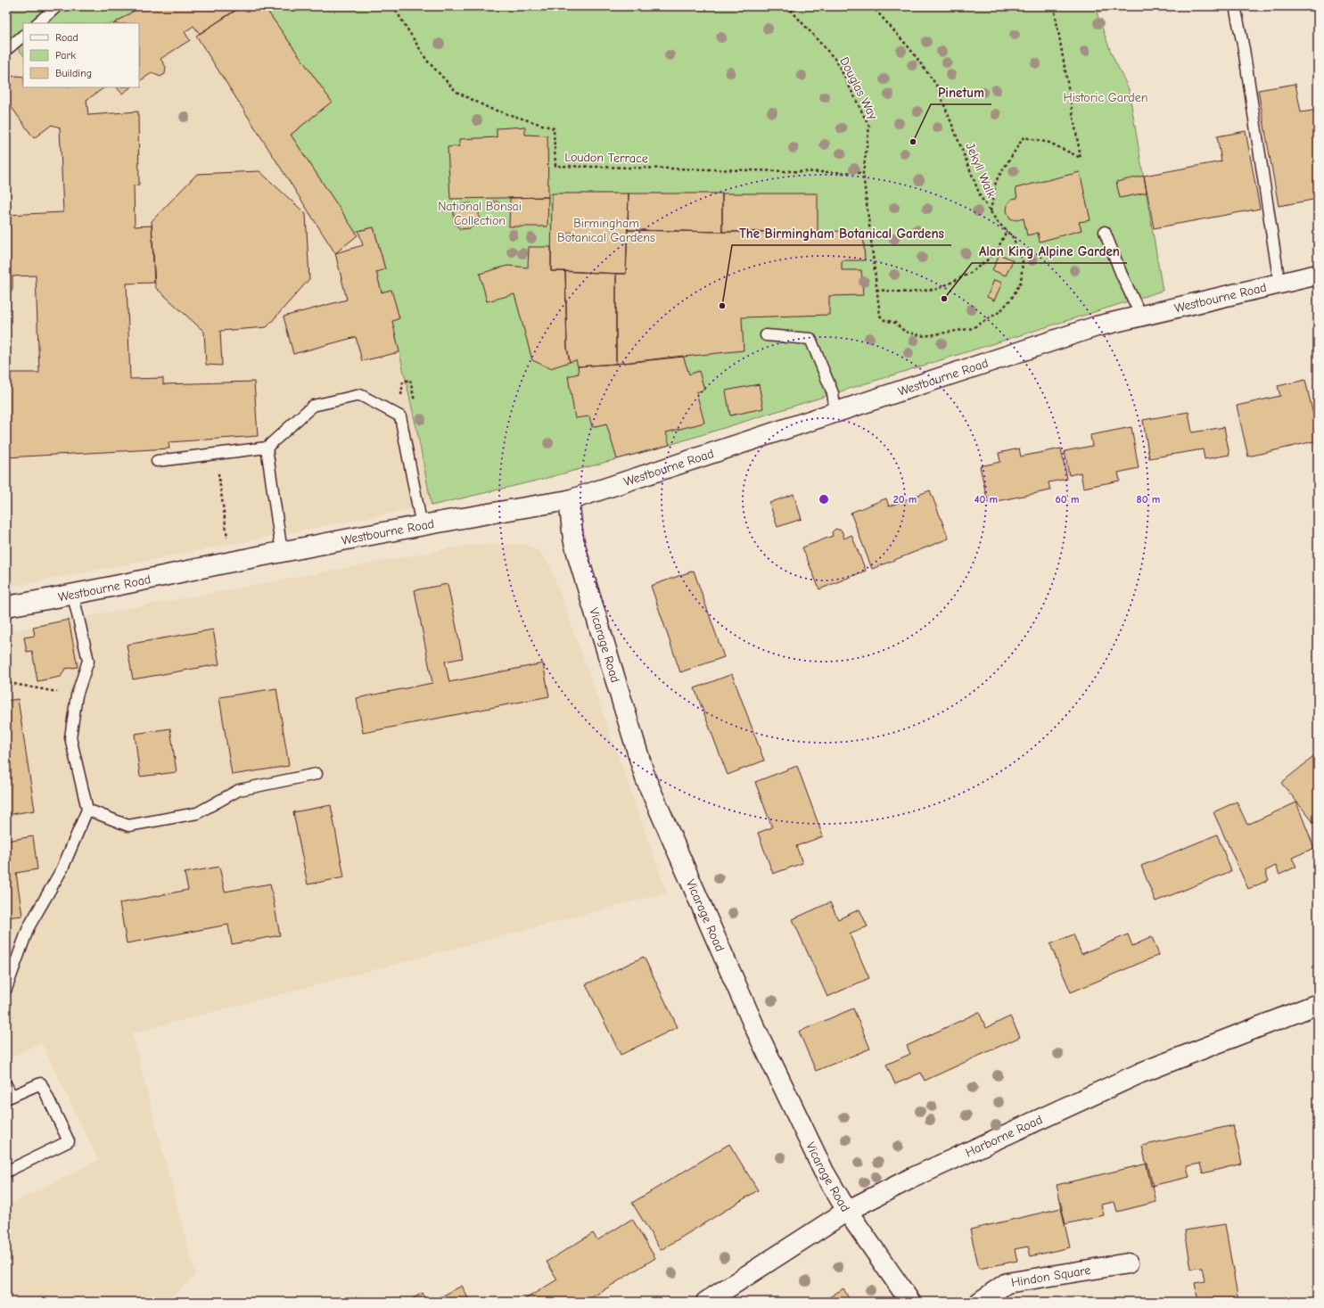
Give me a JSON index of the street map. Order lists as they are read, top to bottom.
{
  "streets": {
    "main road": [
      "Westbourne Road",
      "Vicarage Road",
      "Harborne Road",
      "Hindon Square"
    ],
    "path": ["Douglas Way", "Loudon Terrace", "Jekyll Walk"]
  },
  "crossings": [
    ["Douglas Way", "Loudon Terrace"],
    ["Douglas Way", "Jekyll Walk"],
    ["Loudon Terrace", "Jekyll Walk"],
    ["Westbourne Road", "Vicarage Road"],
    ["Vicarage Road", "Harborne Road"]
  ],
  "parks": ["Historic Garden", "National Bonsai Collection", "Birmingham Botanical Gardens"],
  "places": ["Pinetum", "Alan King Alpine Garden", "The Birmingham Botanical Gardens"],
  "legend": ["Road", "Park", "Building"],
  "rings": [
    "20 m",
    "40 m",
    "60 m",
    "80 m"
  ]
}
